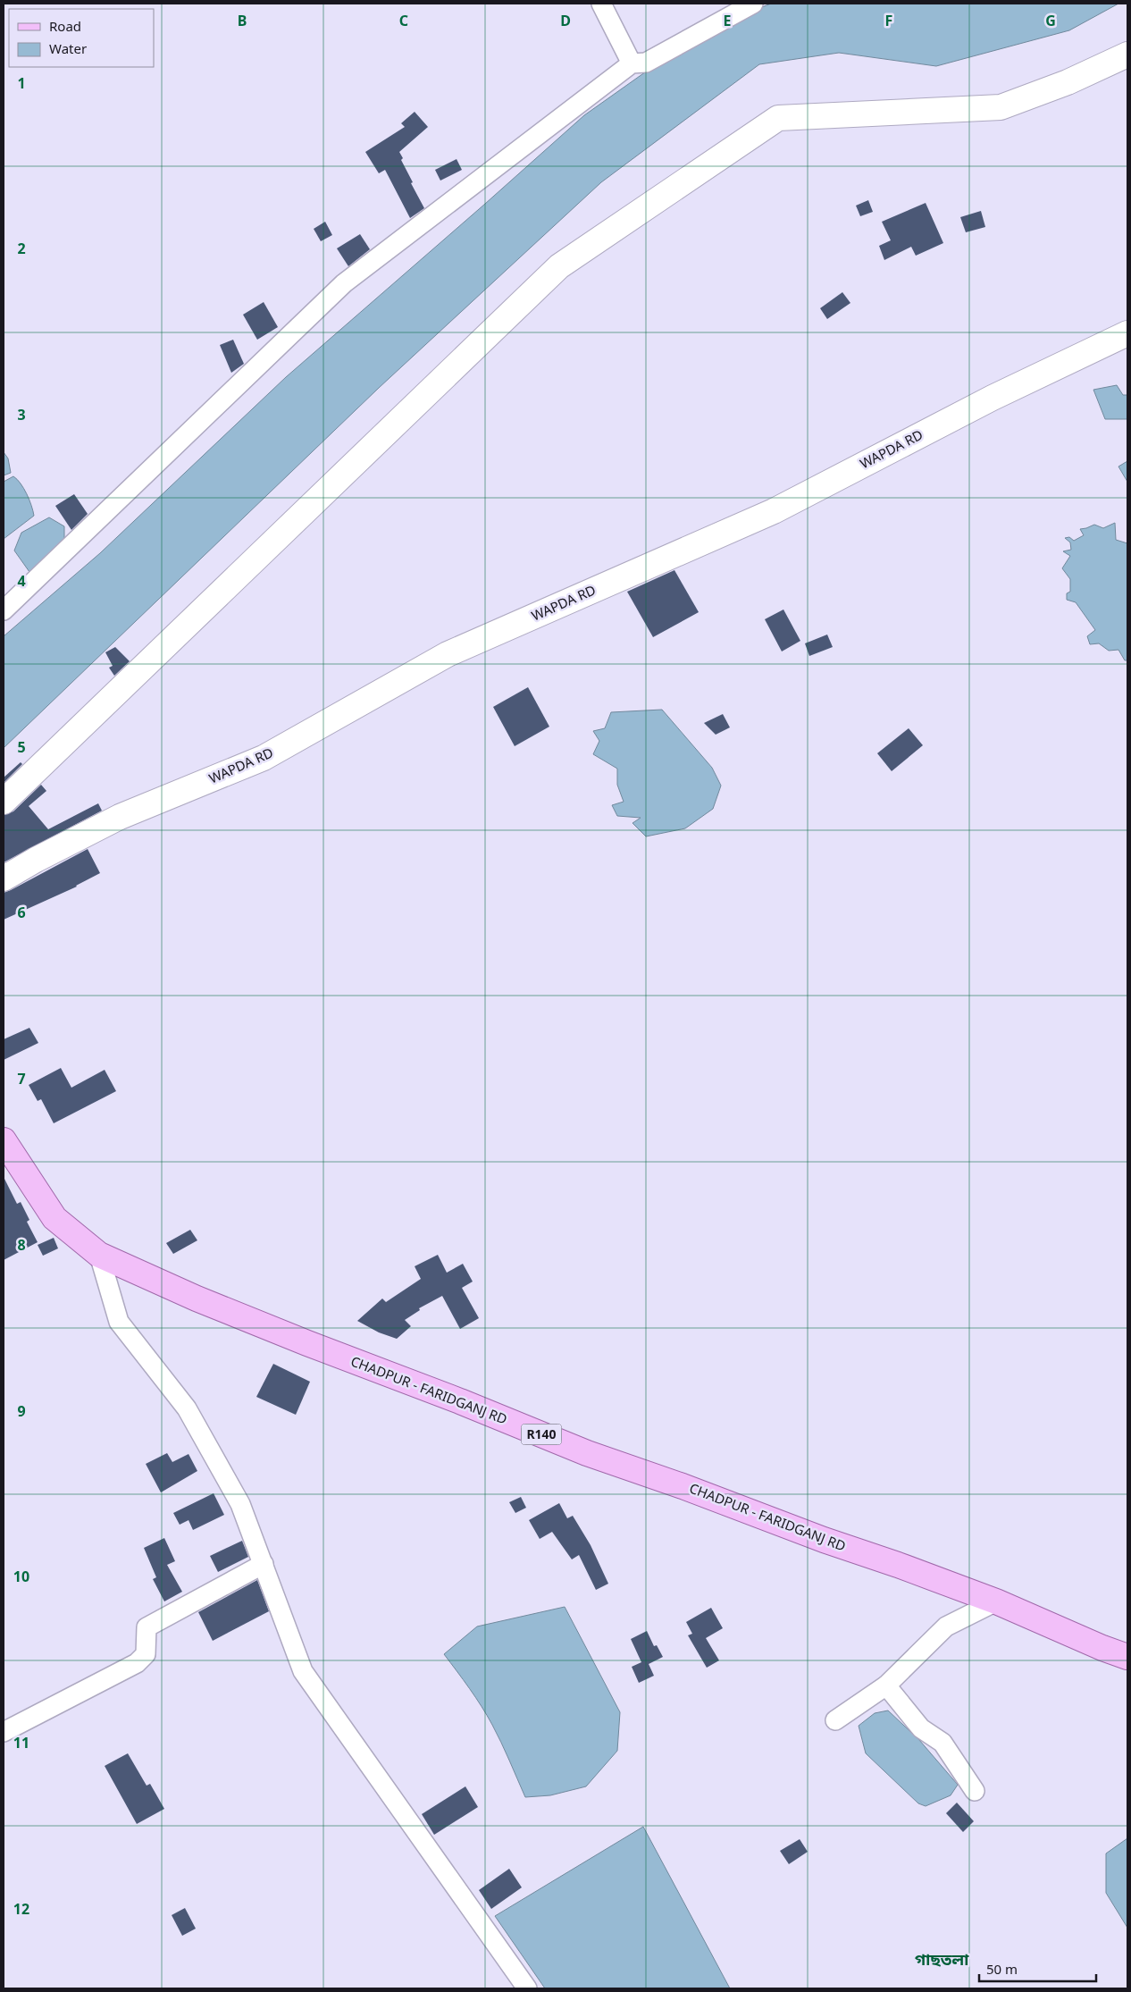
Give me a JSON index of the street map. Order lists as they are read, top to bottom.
{
  "streets": {
    "main road": ["WAPDA RD", "CHADPUR - FARIDGANJ RD", "R140"]
  },
  "districts": ["গাছতলা"],
  "legend": ["Road", "Water"],
  "scale_bar": "50 m",
  "grid": {
    "columns": [
      "B",
      "C",
      "D",
      "E",
      "F",
      "G"
    ],
    "rows": [
      "1",
      "2",
      "3",
      "4",
      "5",
      "6",
      "7",
      "8",
      "9",
      "10",
      "11",
      "12"
    ]
  }
}
